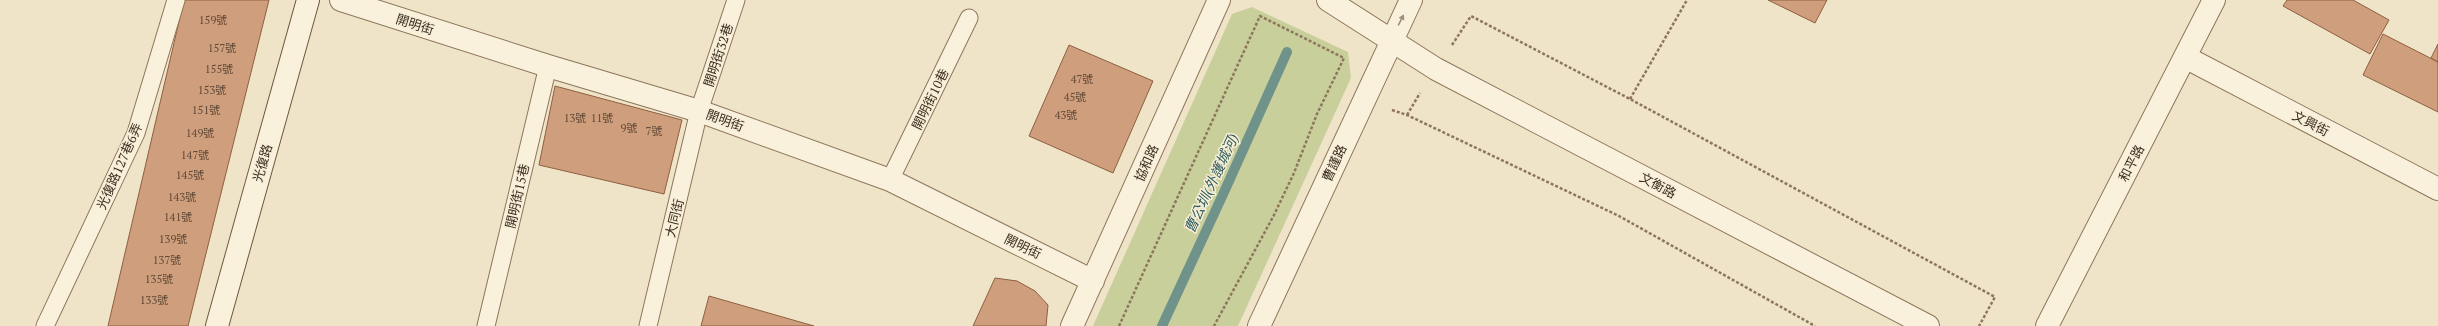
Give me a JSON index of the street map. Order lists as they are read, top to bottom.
{
  "streets": {
    "street": [
      "開明街",
      "文興街",
      "光復路",
      "協和路",
      "曹謹路",
      "和平路",
      "文衡路"
    ],
    "lane": [
      "開明街32巷",
      "開明街10巷",
      "光復路127巷6弄",
      "開明街15巷",
      "大同街"
    ]
  },
  "crossings": [
    ["開明街", "開明街32巷"],
    ["開明街", "開明街10巷"],
    ["開明街", "協和路"],
    ["開明街", "開明街15巷"],
    ["開明街", "大同街"],
    ["開明街32巷", "大同街"],
    ["文興街", "和平路"],
    ["曹謹路", "文衡路"]
  ],
  "water": ["曹公圳(外護城河)"],
  "house_numbers": [
    "159號",
    "157號",
    "155號",
    "47號",
    "153號",
    "45號",
    "151號",
    "43號",
    "13號",
    "11號",
    "9號",
    "7號",
    "149號",
    "147號",
    "145號",
    "143號",
    "141號",
    "139號",
    "137號",
    "135號",
    "133號"
  ]
}
